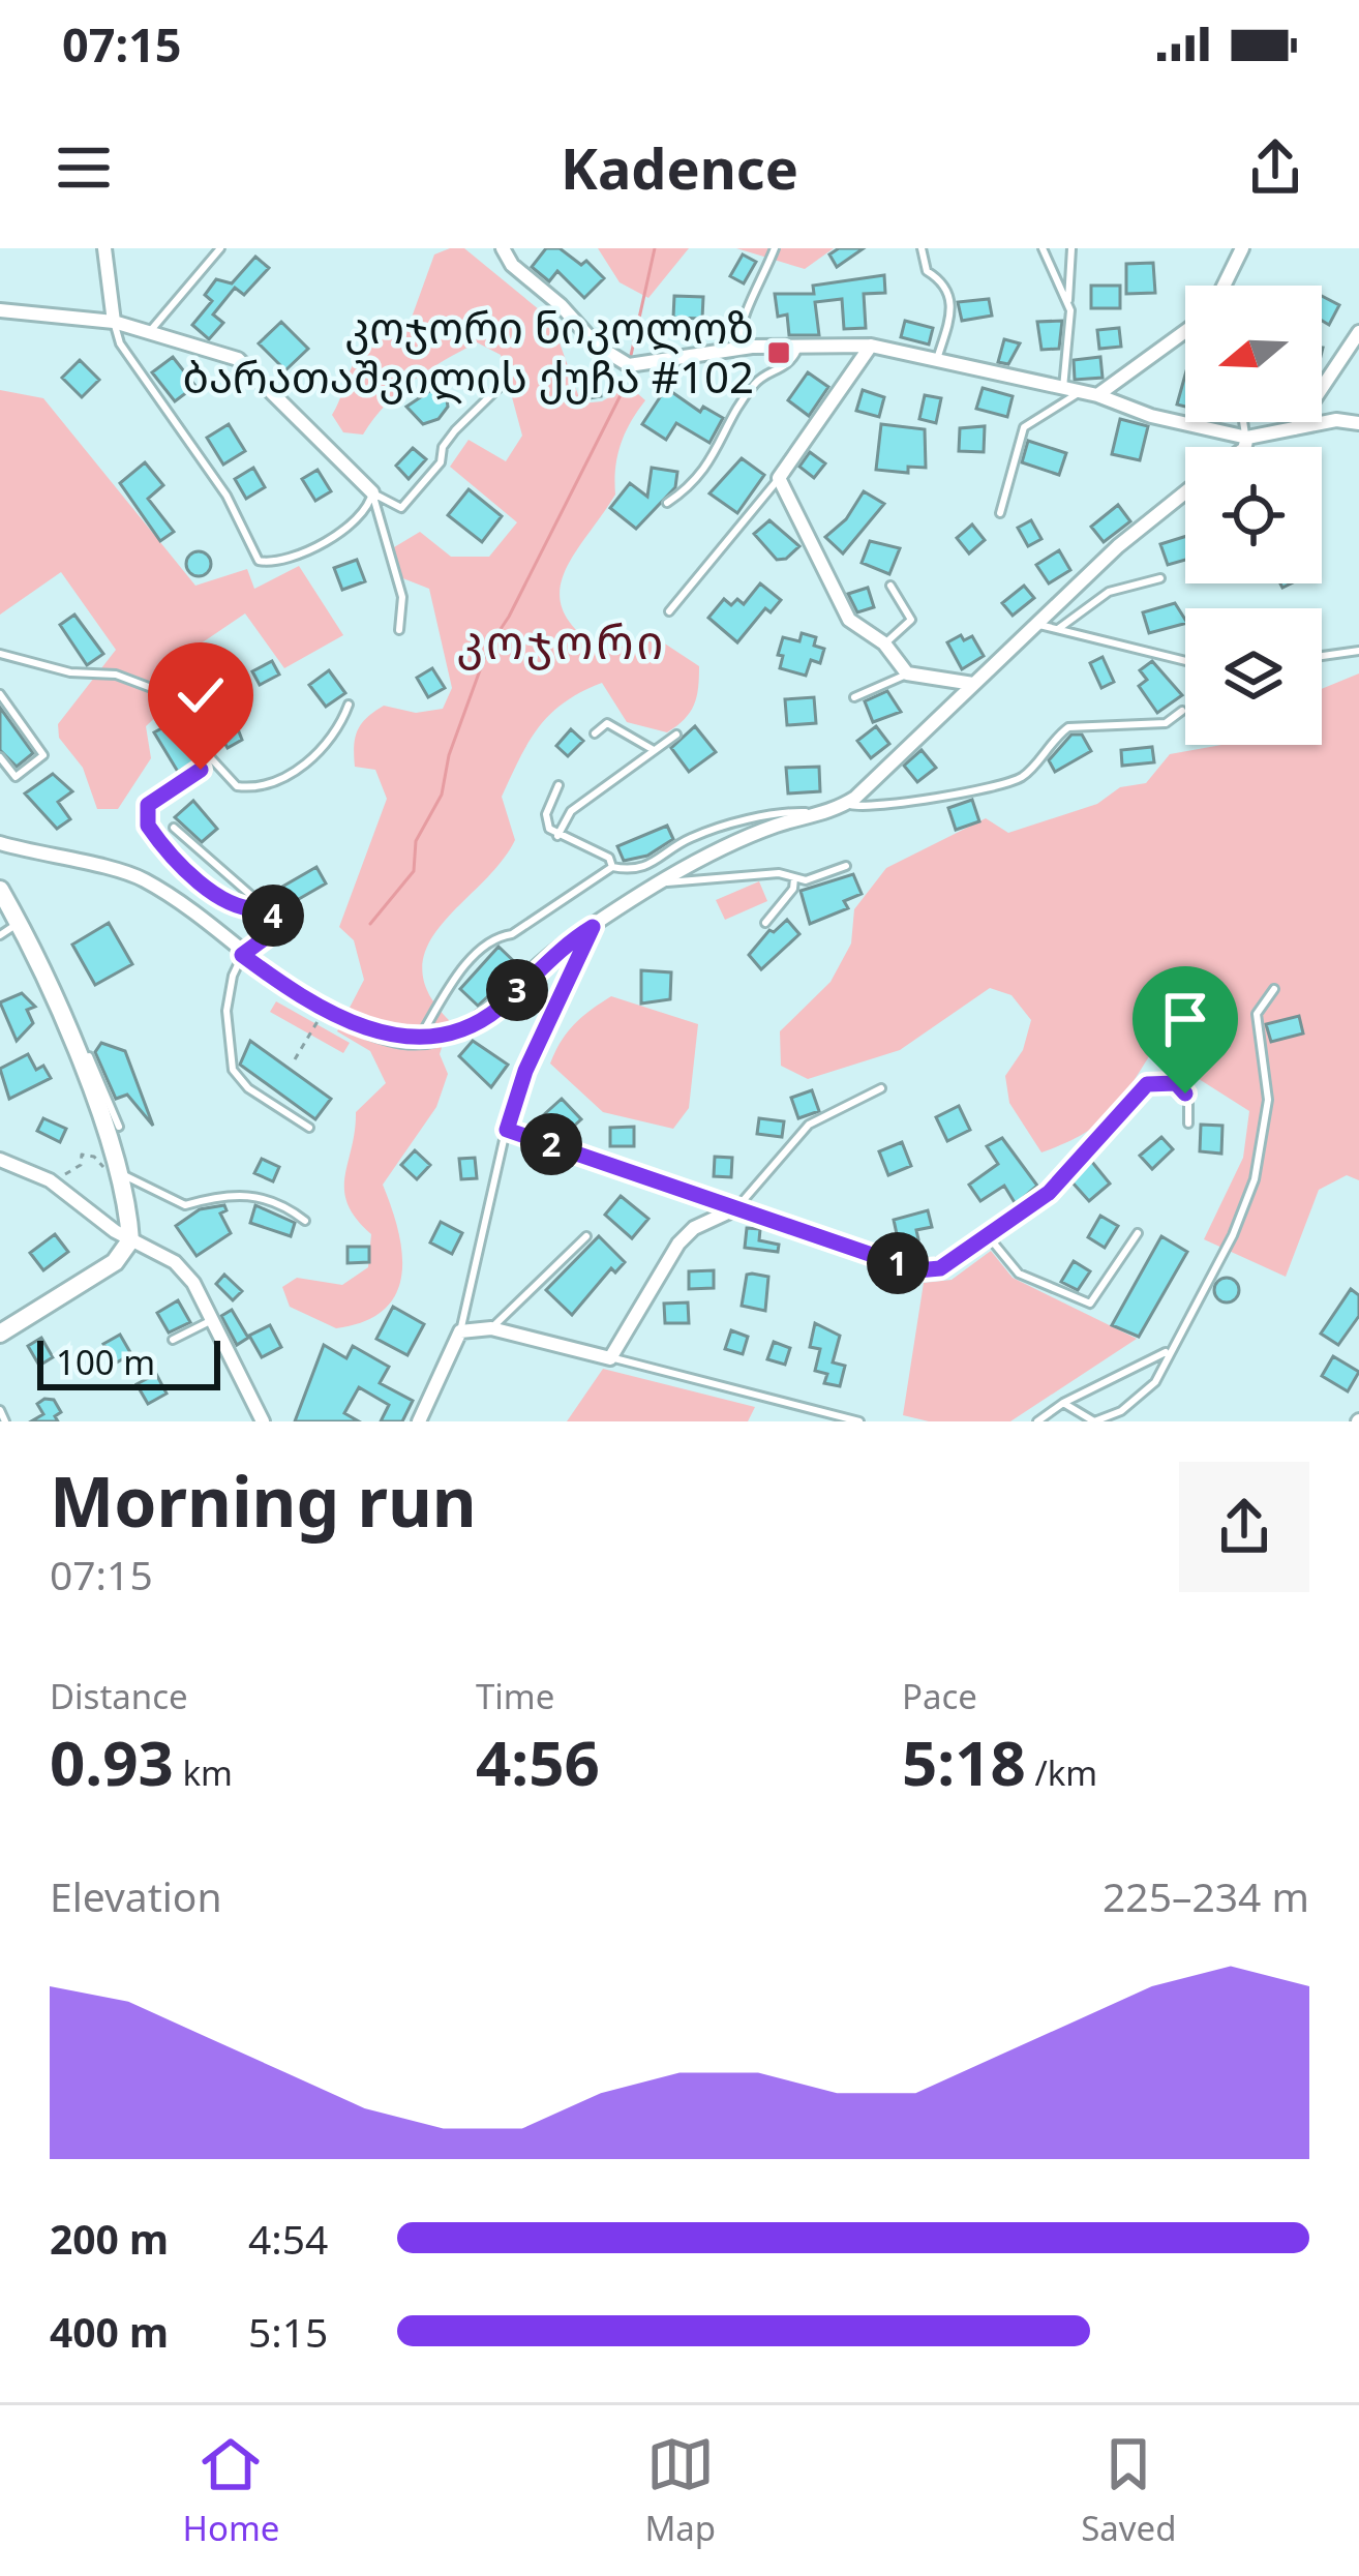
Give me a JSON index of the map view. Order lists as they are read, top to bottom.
{
  "districts": ["კოჯორი"],
  "places": {
    "transit": ["კოჯორი ნიკოლოზ ბარათაშვილის ქუჩა #102"]
  },
  "scale_bar": "100 m",
  "north": "left",
  "page": {
    "status": "07:15",
    "header": "Kadence",
    "pins": [
      "4",
      "3",
      "2",
      "1"
    ],
    "scale": "100 m",
    "heading": ["Morning run", "07:15"],
    "stats": [
      ["Distance", "0.93 km"],
      ["Time", "4:56"],
      ["Pace", "5:18 /km"]
    ],
    "chart": ["Elevation", "225–234 m"],
    "list": [
      {
        "name": "200 m",
        "note": "4:54"
      },
      {
        "name": "400 m",
        "note": "5:15"
      }
    ],
    "tabs": ["Home", "Map", "Saved"]
  }
}
